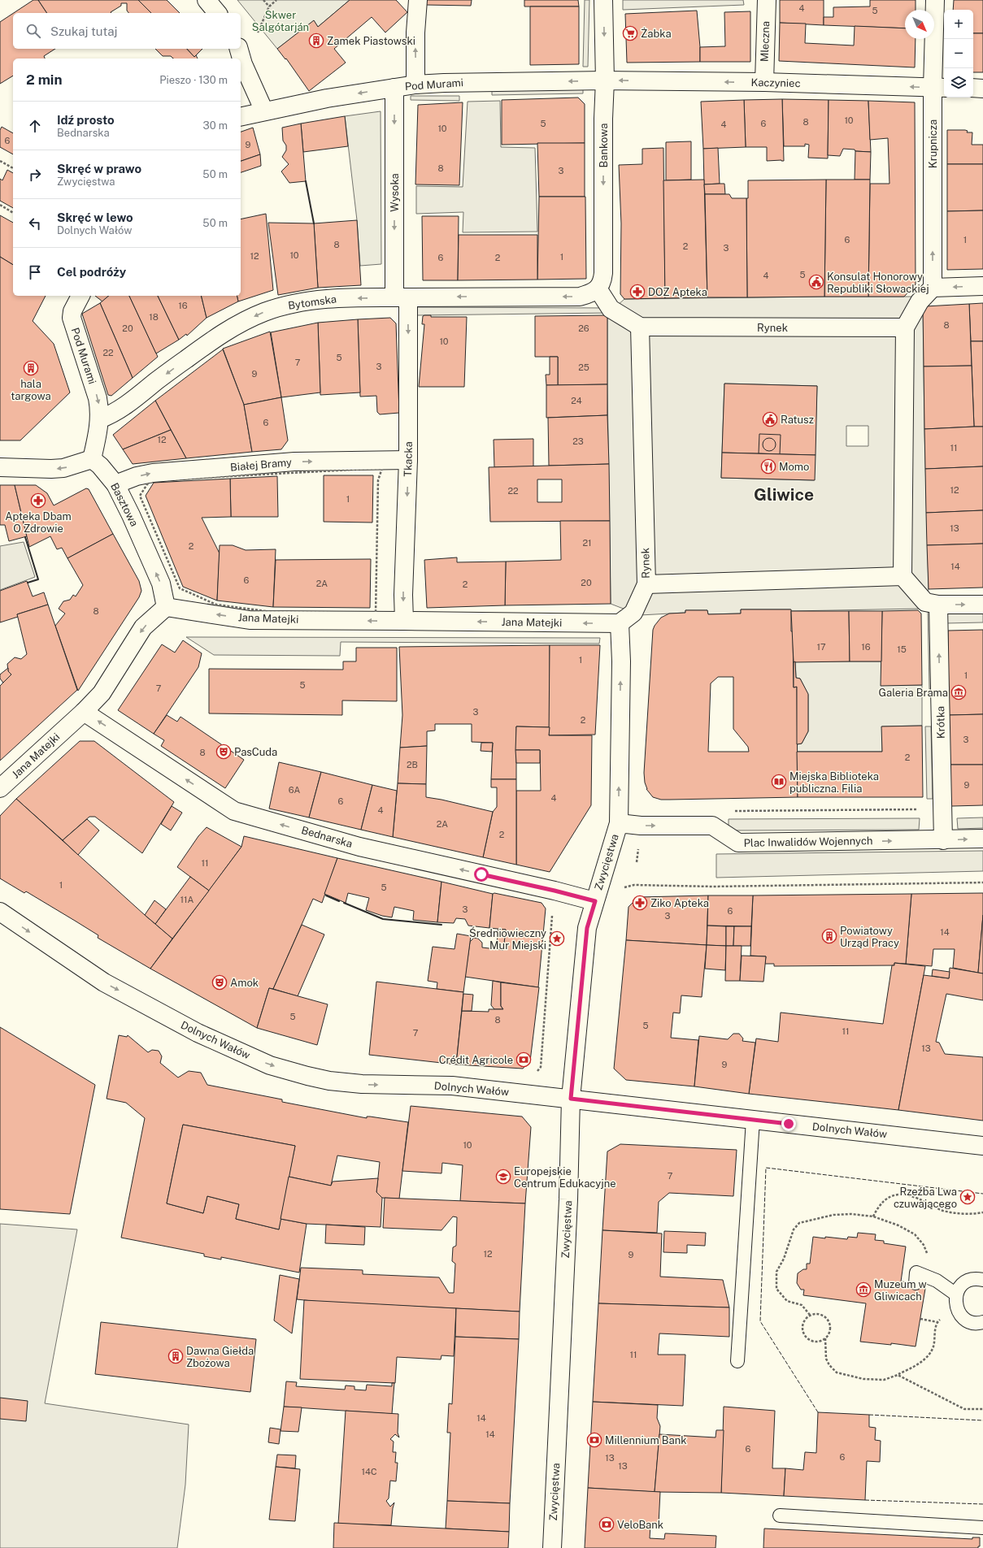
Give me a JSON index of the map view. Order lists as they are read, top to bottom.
{
  "streets": {
    "street": [
      "Mleczna",
      "Kaczyniec",
      "Pod Murami",
      "Krupnicza",
      "Bankowa",
      "Wysoka",
      "Bytomska",
      "Rynek",
      "Tkacka",
      "Białej Bramy",
      "Basztowa",
      "Jana Matejki",
      "Krótka",
      "Bednarska",
      "Plac Inwalidów Wojennych",
      "Zwycięstwa",
      "Dolnych Wałów"
    ]
  },
  "crossings": [
    ["Mleczna", "Kaczyniec"],
    ["Kaczyniec", "Pod Murami"],
    ["Kaczyniec", "Krupnicza"],
    ["Kaczyniec", "Bankowa"],
    ["Pod Murami", "Bankowa"],
    ["Pod Murami", "Wysoka"],
    ["Pod Murami", "Bytomska"],
    ["Bankowa", "Bytomska"],
    ["Wysoka", "Bytomska"],
    ["Wysoka", "Tkacka"],
    ["Bytomska", "Tkacka"],
    ["Rynek", "Jana Matejki"],
    ["Rynek", "Zwycięstwa"],
    ["Tkacka", "Białej Bramy"],
    ["Tkacka", "Jana Matejki"],
    ["Białej Bramy", "Basztowa"],
    ["Basztowa", "Jana Matejki"],
    ["Jana Matejki", "Bednarska"],
    ["Jana Matejki", "Zwycięstwa"],
    ["Krótka", "Plac Inwalidów Wojennych"],
    ["Bednarska", "Zwycięstwa"],
    ["Plac Inwalidów Wojennych", "Zwycięstwa"],
    ["Zwycięstwa", "Dolnych Wałów"]
  ],
  "one_way": [
    "Kaczyniec",
    "Krupnicza",
    "Bankowa",
    "Wysoka",
    "Bytomska",
    "Tkacka",
    "Białej Bramy",
    "Basztowa",
    "Jana Matejki",
    "Krótka",
    "Bednarska",
    "Plac Inwalidów Wojennych",
    "Dolnych Wałów"
  ],
  "districts": ["Gliwice"],
  "parks": ["Skwer Salgótarján"],
  "places": {
    "supermarket": ["Żabka"],
    "building": [
      "Zamek Piastowski",
      "hala targowa",
      "Powiatowy Urząd Pracy",
      "Dawna Giełda Zbożowa"
    ],
    "public building": ["Konsulat Honorowy Republiki Słowackiej", "Ratusz"],
    "pharmacy": ["DOZ Apteka", "Apteka Dbam O Zdrowie", "Ziko Apteka"],
    "restaurant": ["Momo"],
    "museum": ["Galeria Brama", "Muzeum w Gliwicach"],
    "theatre": ["PasCuda", "Amok"],
    "library": ["Miejska Biblioteka publiczna. Filia"],
    "place": ["Średniowieczny Mur Miejski", "Rzeźba Lwa czuwającego"],
    "bank": ["Crédit Agricole", "Millennium Bank", "VeloBank"],
    "school or university": ["Europejskie Centrum Edukacyjne"]
  },
  "house_numbers": [
    "4",
    "5",
    "10",
    "8",
    "5",
    "6",
    "4",
    "10",
    "6",
    "9",
    "8",
    "3",
    "6",
    "1",
    "8",
    "2",
    "3",
    "10",
    "12",
    "1",
    "6",
    "2",
    "5",
    "4",
    "16",
    "18",
    "8",
    "20",
    "26",
    "10",
    "22",
    "5",
    "7",
    "3",
    "25",
    "9",
    "24",
    "6",
    "12",
    "23",
    "11",
    "12",
    "22",
    "1",
    "13",
    "21",
    "2",
    "14",
    "6",
    "20",
    "2A",
    "2",
    "8",
    "17",
    "16",
    "15",
    "1",
    "1",
    "5",
    "7",
    "3",
    "2",
    "3",
    "8",
    "2",
    "2B",
    "9",
    "6A",
    "4",
    "6",
    "4",
    "2A",
    "2",
    "11",
    "1",
    "5",
    "11A",
    "3",
    "6",
    "3",
    "14",
    "5",
    "8",
    "5",
    "11",
    "7",
    "13",
    "9",
    "10",
    "7",
    "12",
    "9",
    "11",
    "14",
    "14",
    "6",
    "6",
    "13",
    "13",
    "14C"
  ],
  "north": "bottom right",
  "page": {
    "map_buttons": ["+", "−"],
    "search": "Szukaj tutaj",
    "heading": ["2 min", "Pieszo · 130 m"],
    "list": [
      ["Idź prosto", "Bednarska", "30 m"],
      ["Skręć w prawo", "Zwycięstwa", "50 m"],
      ["Skręć w lewo", "Dolnych Wałów", "50 m"],
      "Cel podróży"
    ]
  }
}
